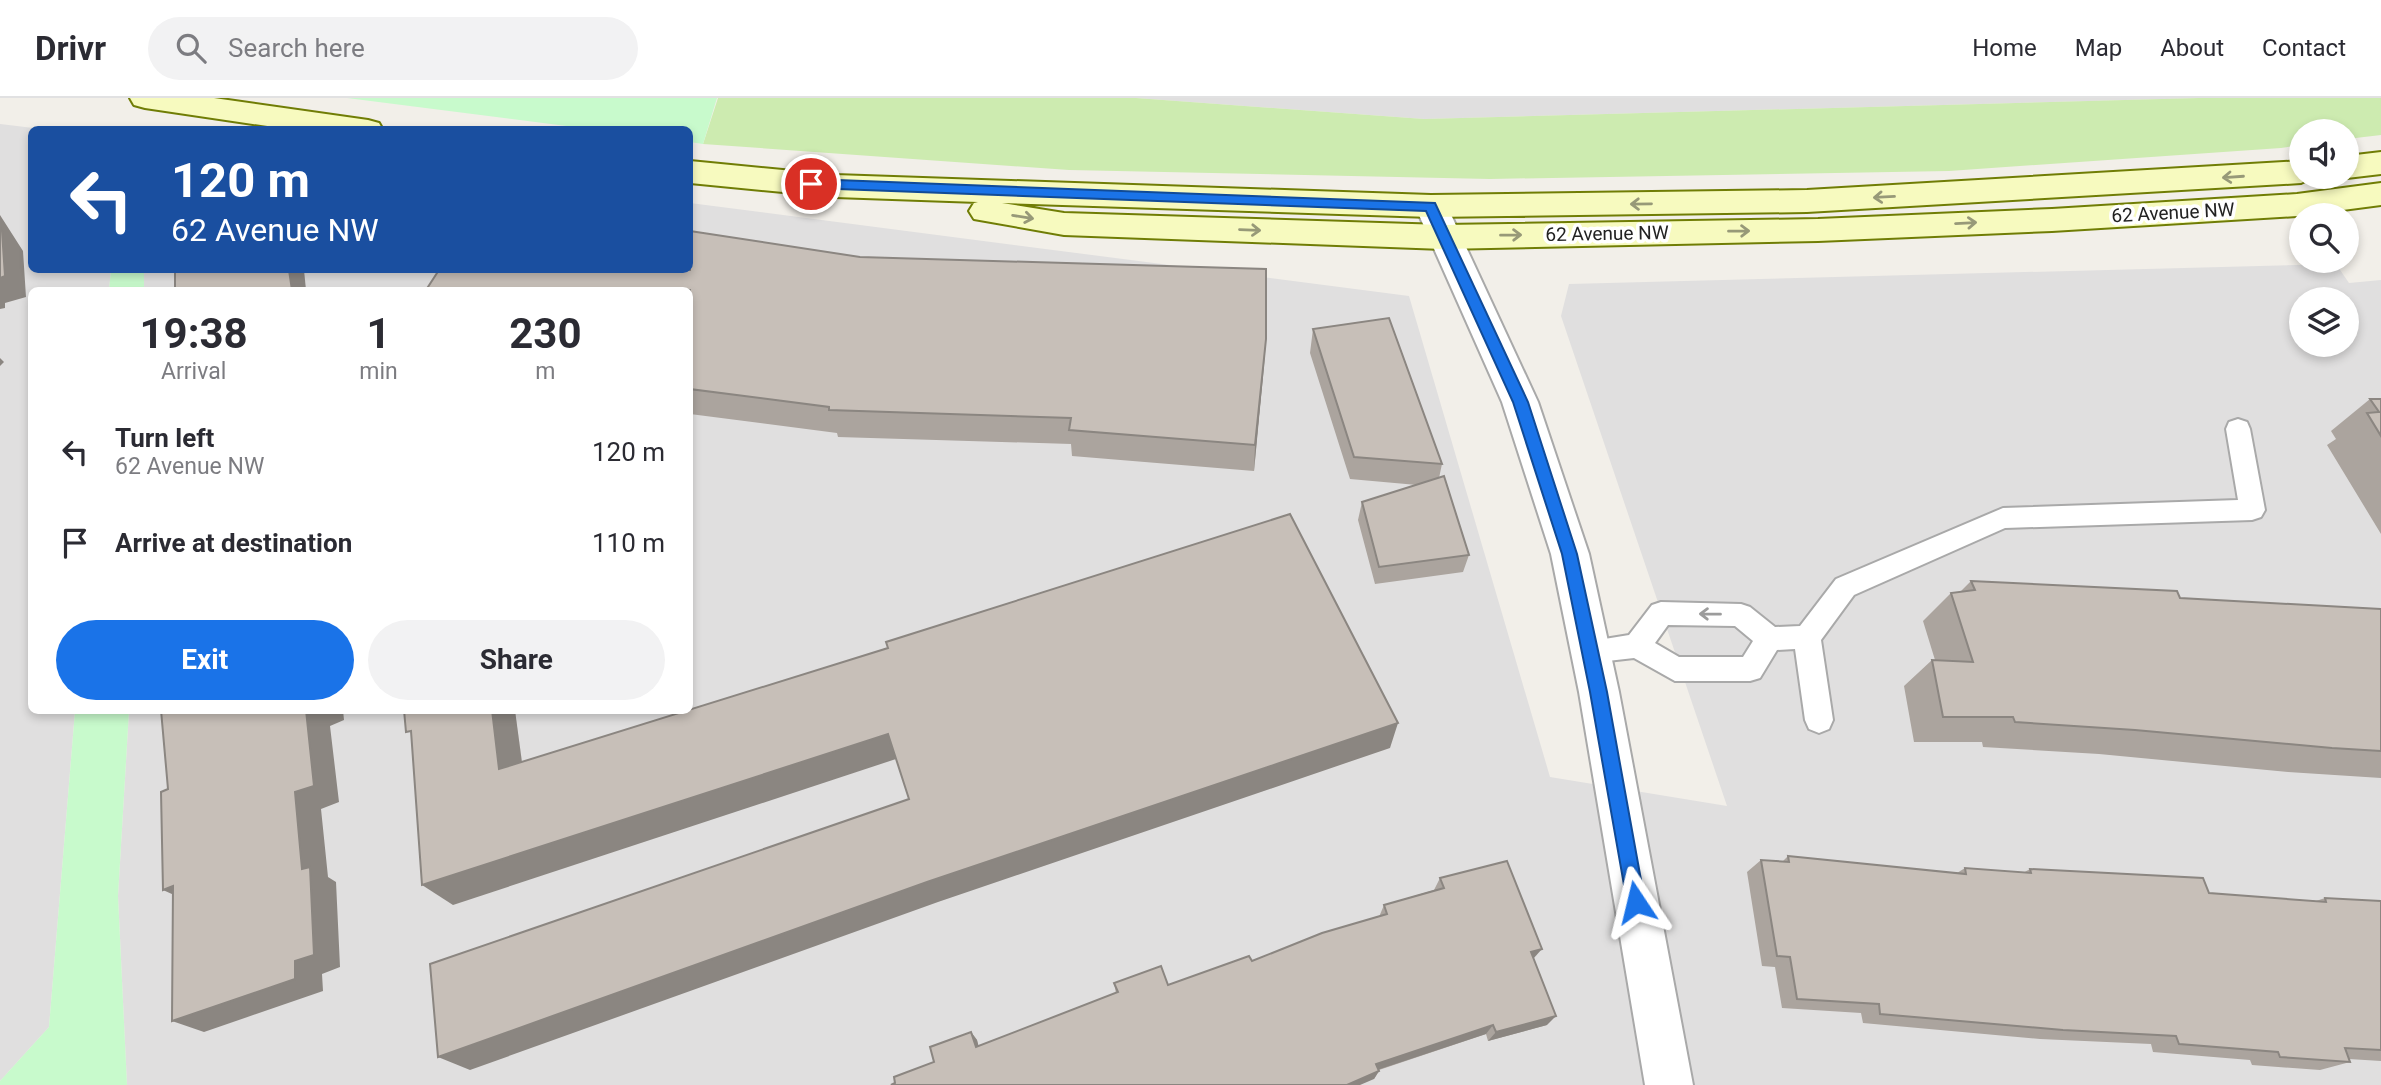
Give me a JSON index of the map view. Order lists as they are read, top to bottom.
{
  "streets": {
    "main road": ["62 Avenue NW"]
  },
  "page": {
    "header": "Drivr",
    "search": "Search here",
    "nav": [
      "Home",
      "Map",
      "About",
      "Contact"
    ],
    "turn": ["120 m", "62 Avenue NW"],
    "eta": [
      "19:38",
      "Arrival",
      "1",
      "min",
      "230",
      "m"
    ],
    "list": [
      {
        "name": "Turn left",
        "note": "62 Avenue NW",
        "value": "120 m"
      },
      {
        "name": "Arrive at destination",
        "value": "110 m"
      }
    ],
    "buttons": ["Exit", "Share"]
  }
}
